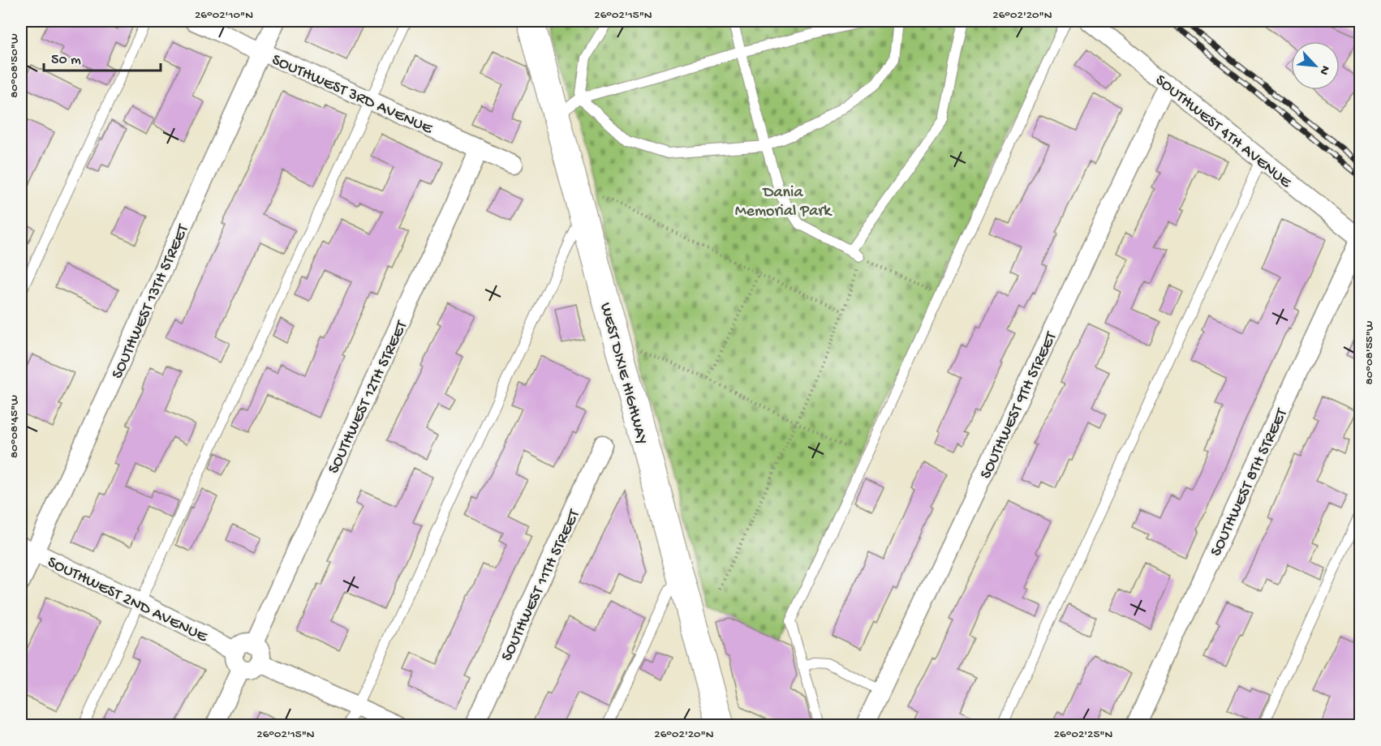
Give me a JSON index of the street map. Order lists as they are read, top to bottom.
{
  "streets": {
    "main road": ["WEST DIXIE HIGHWAY"],
    "street": [
      "SOUTHWEST 3RD AVENUE",
      "SOUTHWEST 4TH AVENUE",
      "SOUTHWEST 13TH STREET",
      "SOUTHWEST 12TH STREET",
      "SOUTHWEST 9TH STREET",
      "SOUTHWEST 8TH STREET",
      "SOUTHWEST 11TH STREET",
      "SOUTHWEST 2ND AVENUE"
    ]
  },
  "crossings": [
    ["SOUTHWEST 3RD AVENUE", "SOUTHWEST 13TH STREET"],
    ["SOUTHWEST 3RD AVENUE", "SOUTHWEST 12TH STREET"],
    ["SOUTHWEST 4TH AVENUE", "SOUTHWEST 9TH STREET"],
    ["SOUTHWEST 4TH AVENUE", "SOUTHWEST 8TH STREET"],
    ["SOUTHWEST 13TH STREET", "SOUTHWEST 2ND AVENUE"],
    ["SOUTHWEST 12TH STREET", "SOUTHWEST 2ND AVENUE"]
  ],
  "parks": ["Dania Memorial Park"],
  "scale_bar": "50 m",
  "north": "bottom right",
  "coordinates": [
    "26°02'10\"N",
    "26°02'15\"N",
    "26°02'20\"N",
    "80°08'50\"W",
    "80°08'55\"W",
    "80°08'45\"W",
    "26°02'25\"N"
  ]
}
